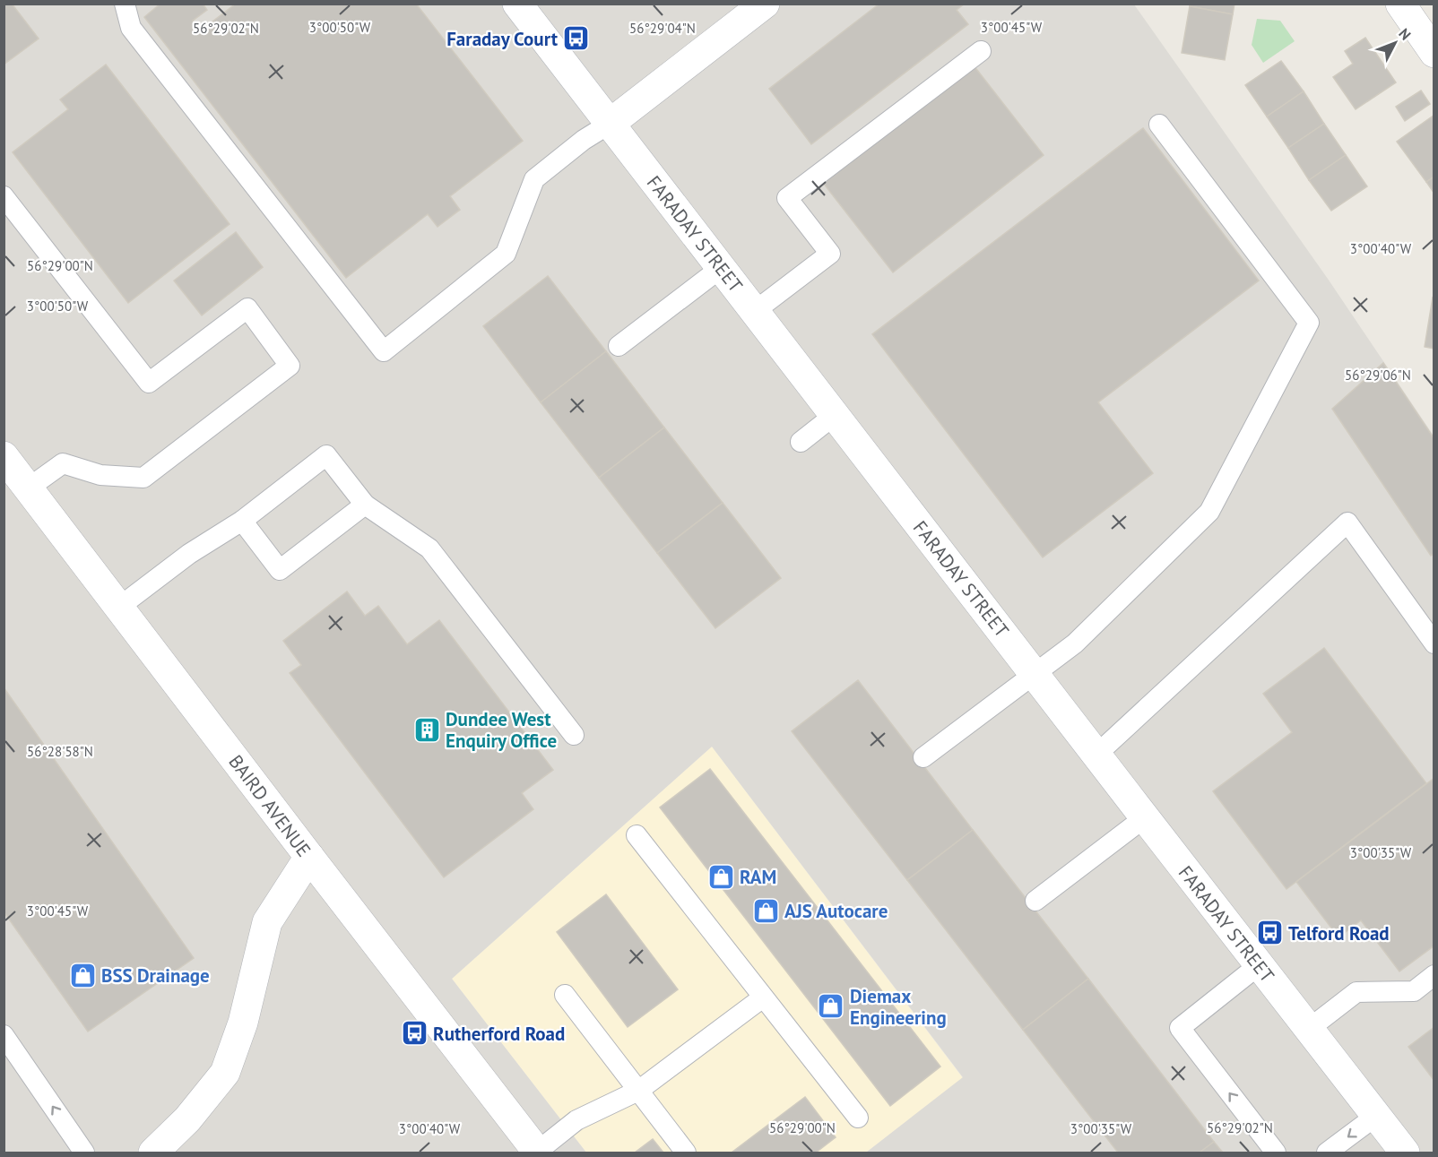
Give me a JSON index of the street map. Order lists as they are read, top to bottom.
{
  "streets": {
    "street": ["FARADAY STREET", "BAIRD AVENUE"]
  },
  "places": {
    "bus stop": ["Faraday Court", "Telford Road", "Rutherford Road"],
    "building": ["Dundee West Enquiry Office"],
    "shop": [
      "RAM",
      "AJS Autocare",
      "BSS Drainage",
      "Diemax Engineering"
    ]
  },
  "north": "top right",
  "coordinates": [
    "3°00'45\"W",
    "3°00'50\"W",
    "56°29'02\"N",
    "56°29'04\"N",
    "3°00'40\"W",
    "56°29'00\"N",
    "56°29'06\"N",
    "56°28'58\"N",
    "3°00'35\"W"
  ]
}
